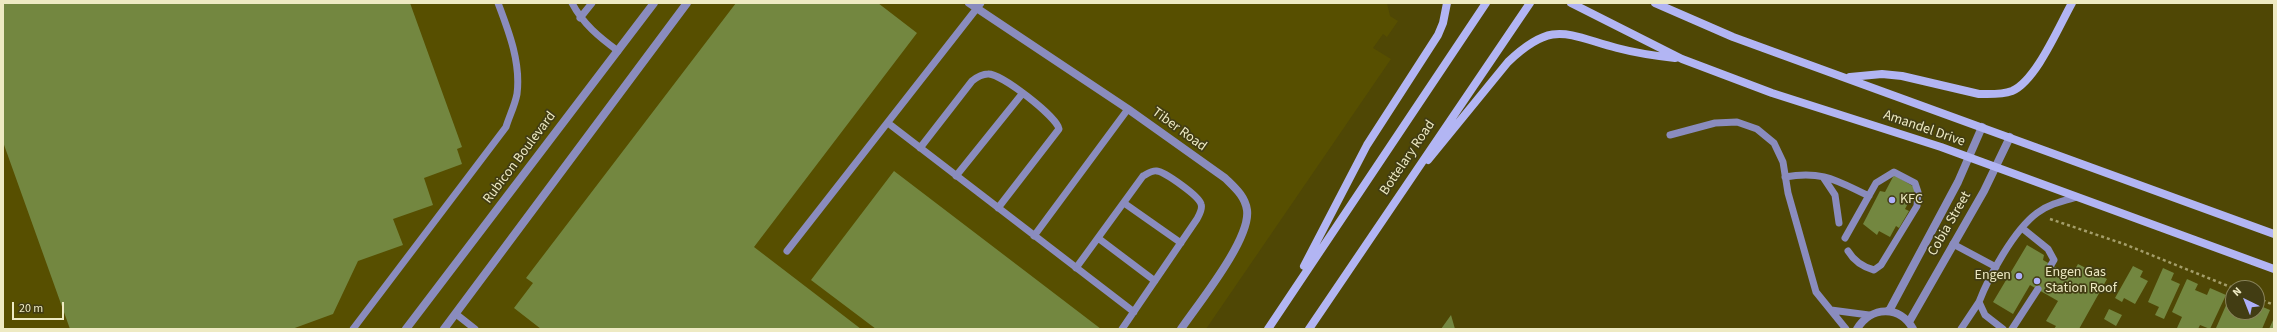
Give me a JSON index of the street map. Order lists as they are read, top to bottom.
{
  "streets": {
    "street": [
      "Amandel Drive",
      "Tiber Road",
      "Rubicon Boulevard",
      "Bottelary Road",
      "Cobia Street"
    ]
  },
  "crossings": [
    ["Amandel Drive", "Cobia Street"]
  ],
  "places": ["KFC", "Engen", "Engen Gas Station Roof"],
  "scale_bar": "20 m",
  "north": "top left"
}
